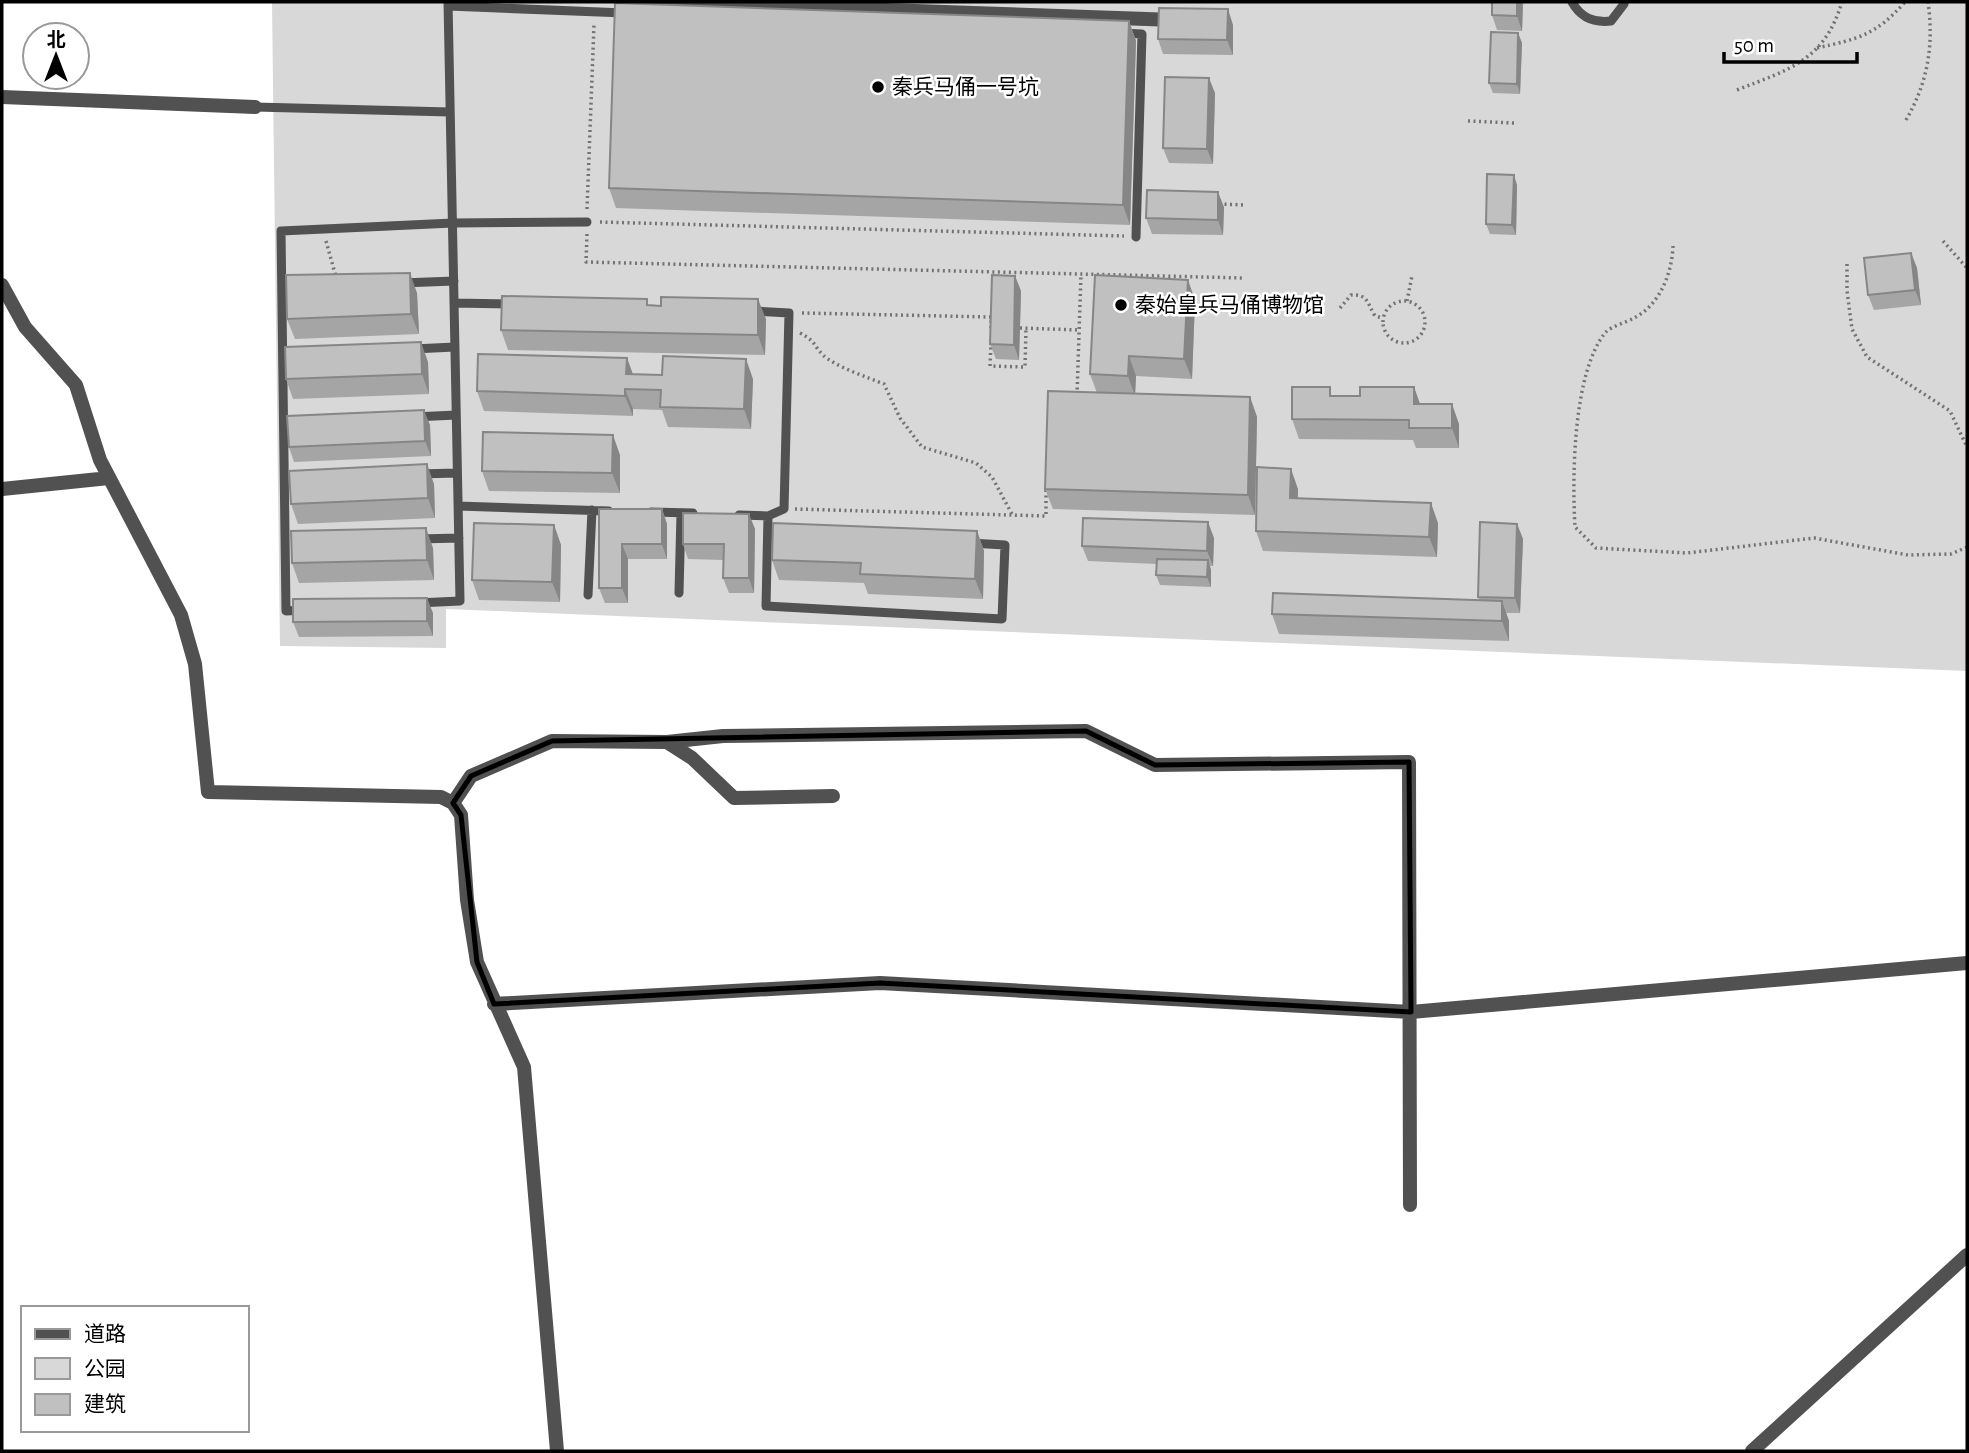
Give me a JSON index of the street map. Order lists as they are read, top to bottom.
{
  "places": ["秦兵马俑一号坑", "秦始皇兵马俑博物馆"],
  "legend": ["道路", "公园", "建筑"],
  "scale_bar": "50 m",
  "north": "top"
}
